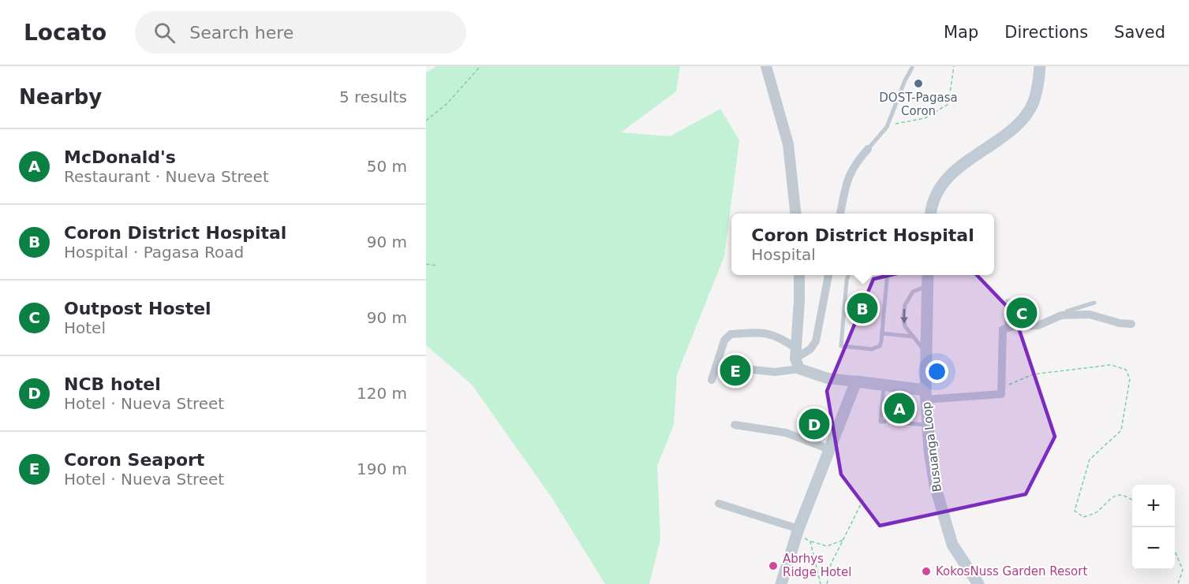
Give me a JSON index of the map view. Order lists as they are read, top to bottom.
{
  "streets": {
    "main road": ["Busuanga Loop"]
  },
  "places": ["DOST-Pagasa Coron", "Abrhys Ridge Hotel", "KokosNuss Garden Resort"],
  "page": {
    "header": "Locato",
    "search": "Search here",
    "nav": ["Map", "Directions", "Saved"],
    "heading": ["Nearby", "5 results"],
    "list": [
      {
        "mark": "A",
        "name": "McDonald's",
        "note": "Restaurant · Nueva Street",
        "value": "50 m"
      },
      {
        "mark": "B",
        "name": "Coron District Hospital",
        "note": "Hospital · Pagasa Road",
        "value": "90 m"
      },
      {
        "mark": "C",
        "name": "Outpost Hostel",
        "note": "Hotel",
        "value": "90 m"
      },
      {
        "mark": "D",
        "name": "NCB hotel",
        "note": "Hotel · Nueva Street",
        "value": "120 m"
      },
      {
        "mark": "E",
        "name": "Coron Seaport",
        "note": "Hotel · Nueva Street",
        "value": "190 m"
      }
    ],
    "popup": ["Coron District Hospital", "Hospital"],
    "pins": [
      "B",
      "C",
      "E",
      "A",
      "D"
    ],
    "map_buttons": ["+", "−"]
  }
}
